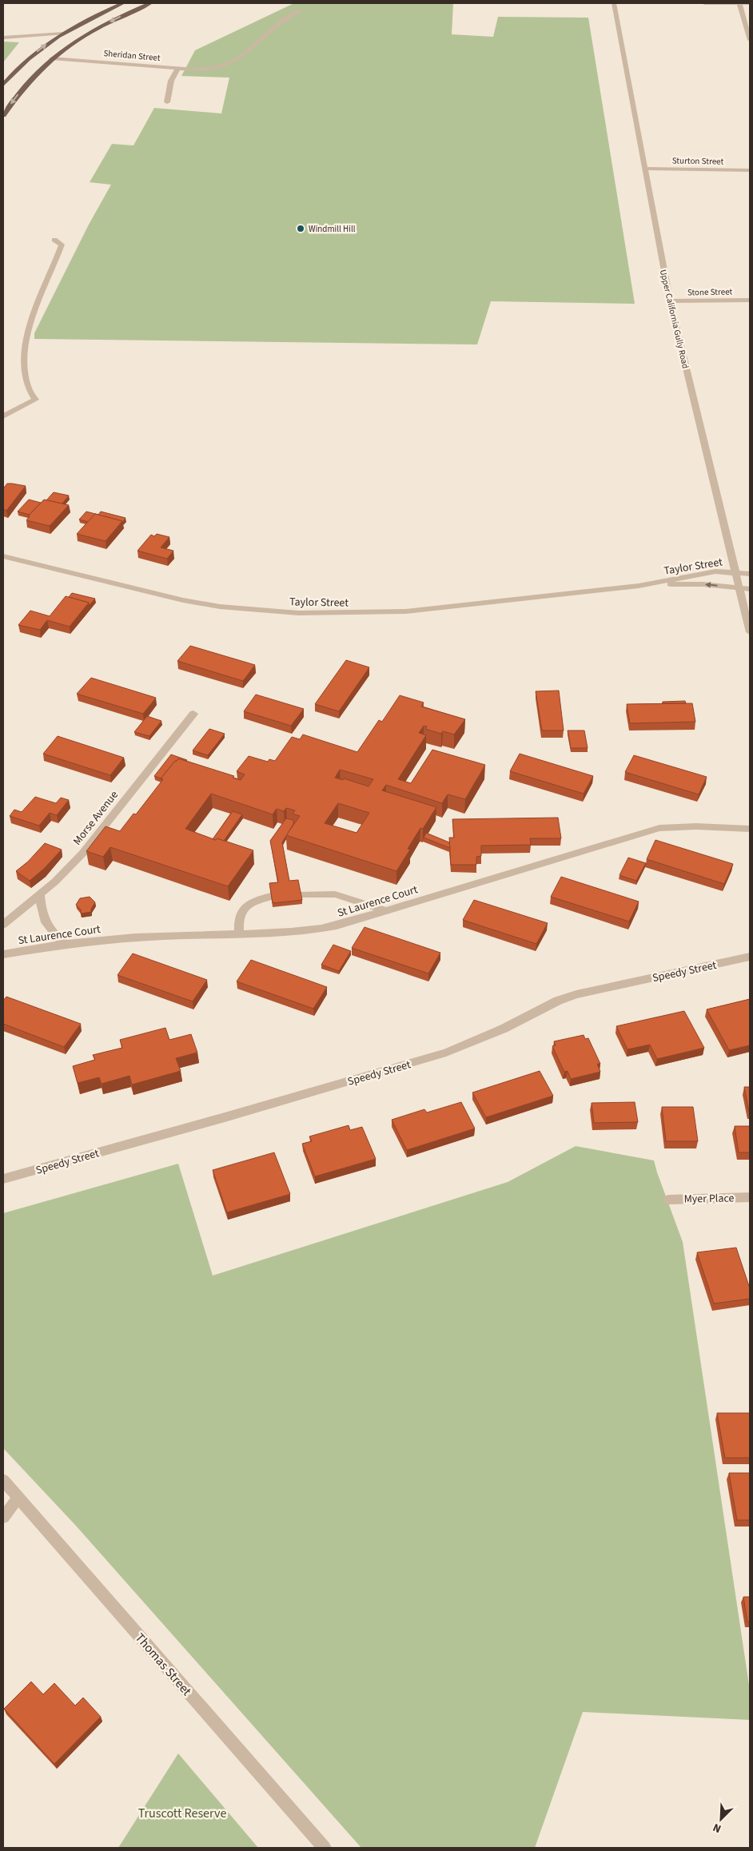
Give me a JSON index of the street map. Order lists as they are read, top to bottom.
{
  "streets": {
    "street": [
      "Sheridan Street",
      "Sturton Street",
      "Stone Street",
      "Upper California Gully Road",
      "Taylor Street",
      "Morse Avenue",
      "St Laurence Court",
      "Speedy Street",
      "Myer Place",
      "Thomas Street"
    ]
  },
  "crossings": [
    ["Sturton Street", "Upper California Gully Road"],
    ["Stone Street", "Upper California Gully Road"],
    ["Upper California Gully Road", "Taylor Street"]
  ],
  "parks": ["Truscott Reserve"],
  "places": ["Windmill Hill"],
  "north": "bottom left"
}
